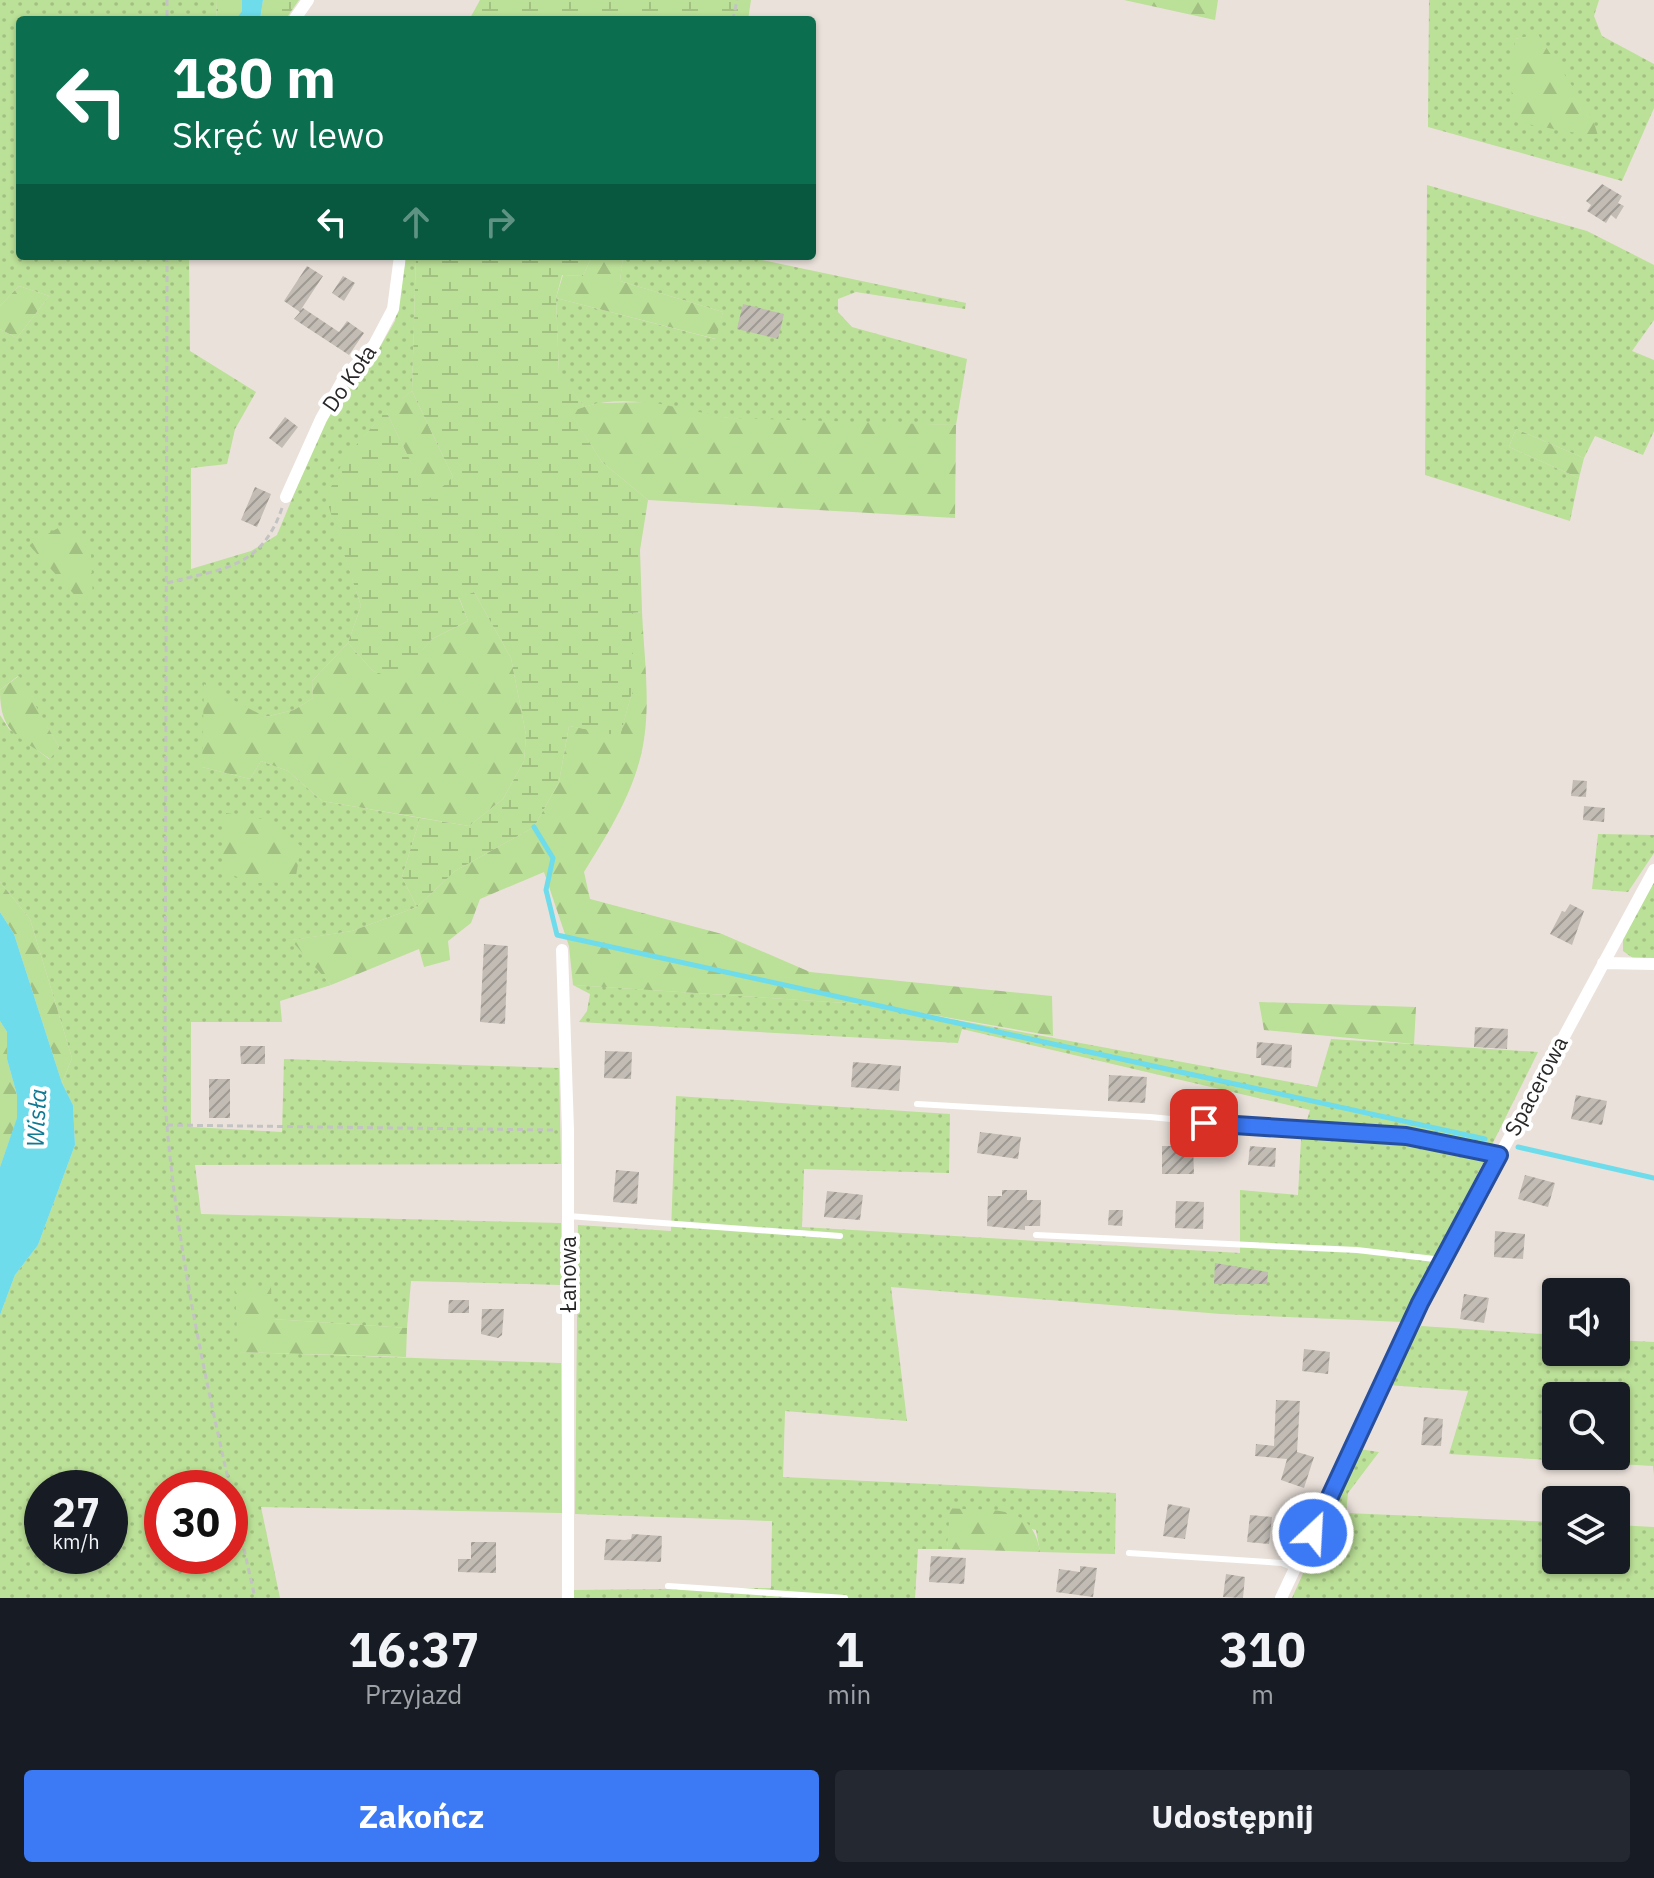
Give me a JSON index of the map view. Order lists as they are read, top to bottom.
{
  "streets": {
    "street": ["Do Koła", "Spacerowa", "Łanowa"]
  },
  "water": ["Wisła"],
  "page": {
    "turn": ["180 m", "Skręć w lewo"],
    "speed": "27 km/h",
    "limit": "30",
    "eta": [
      "16:37",
      "Przyjazd",
      "1",
      "min",
      "310",
      "m"
    ],
    "buttons": ["Zakończ", "Udostępnij"]
  }
}
